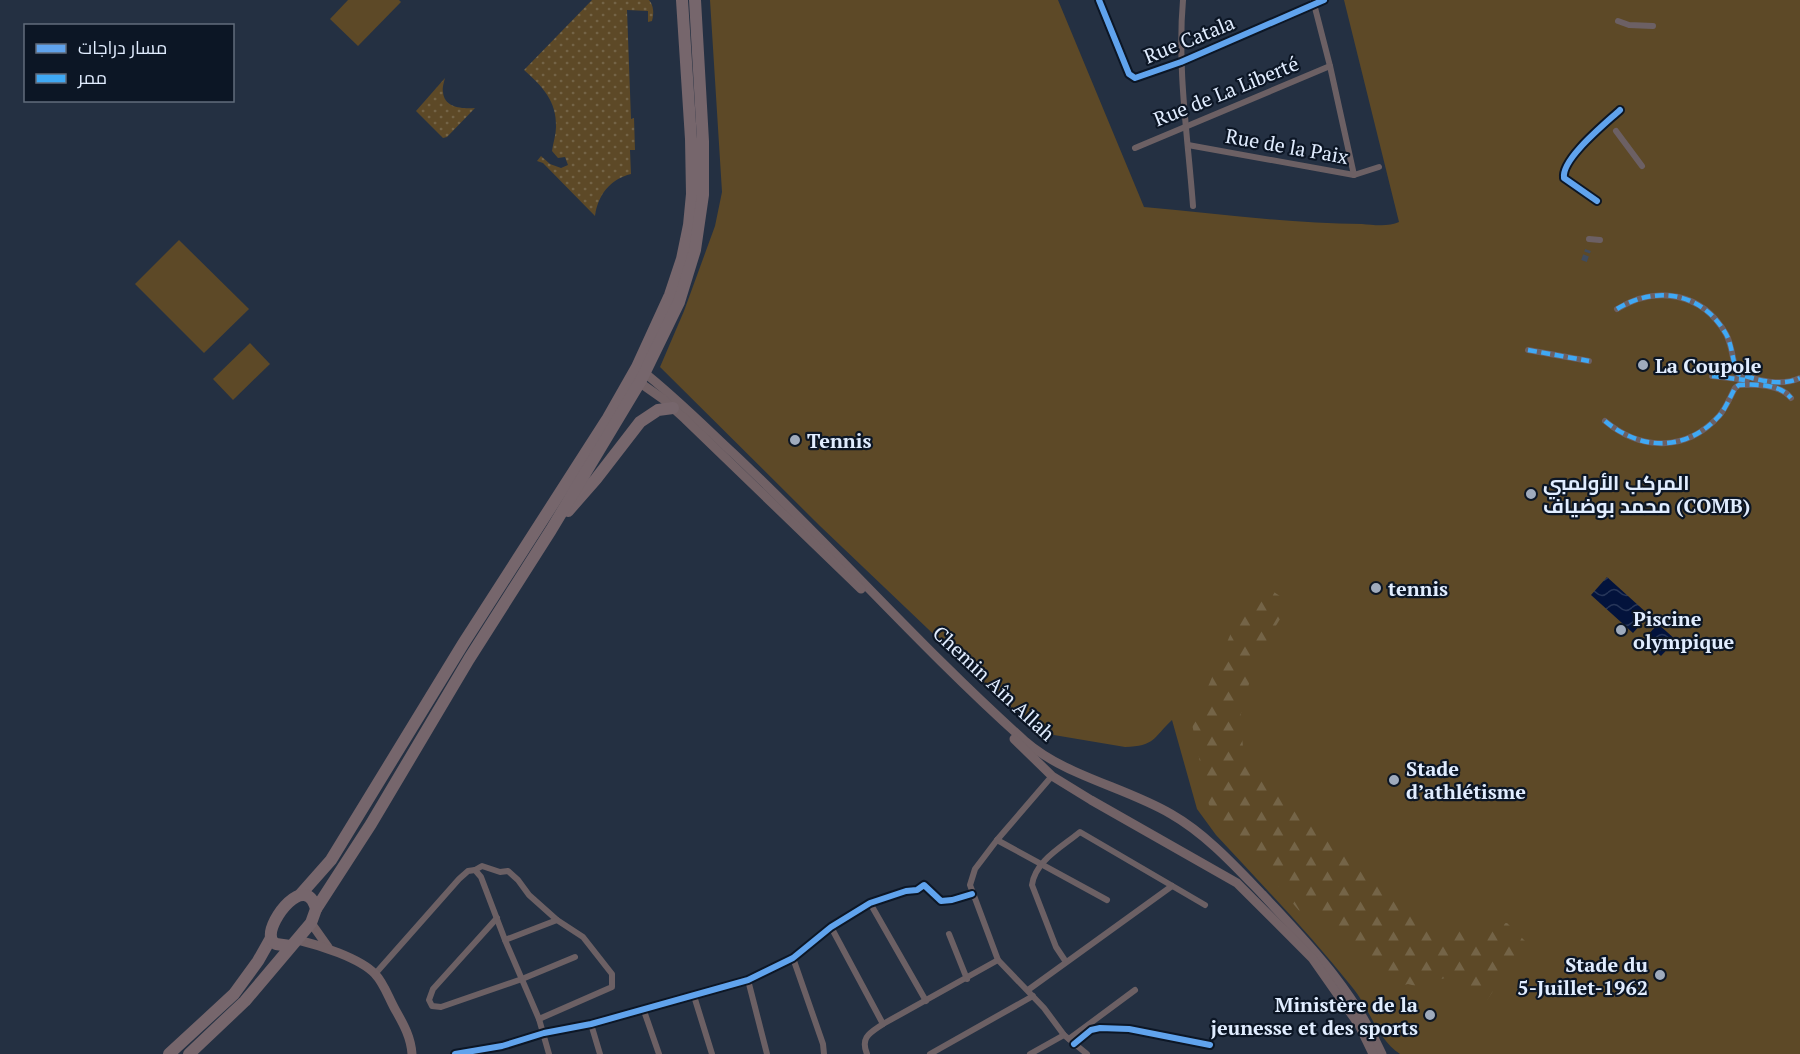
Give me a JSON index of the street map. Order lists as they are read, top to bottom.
{
  "streets": {
    "main road": ["Chemin Aîn Allah"],
    "street": ["Rue Catala", "Rue de La Liberté", "Rue de la Paix"]
  },
  "places": [
    "La Coupole",
    "Tennis",
    "المركب الأولمبي محمد بوضياف (COMB)",
    "tennis",
    "Piscine olympique",
    "Stade d’athlétisme",
    "Stade du 5-Juillet-1962",
    "Ministère de la jeunesse et des sports"
  ],
  "legend": ["مسار دراجات", "ممر"]
}
